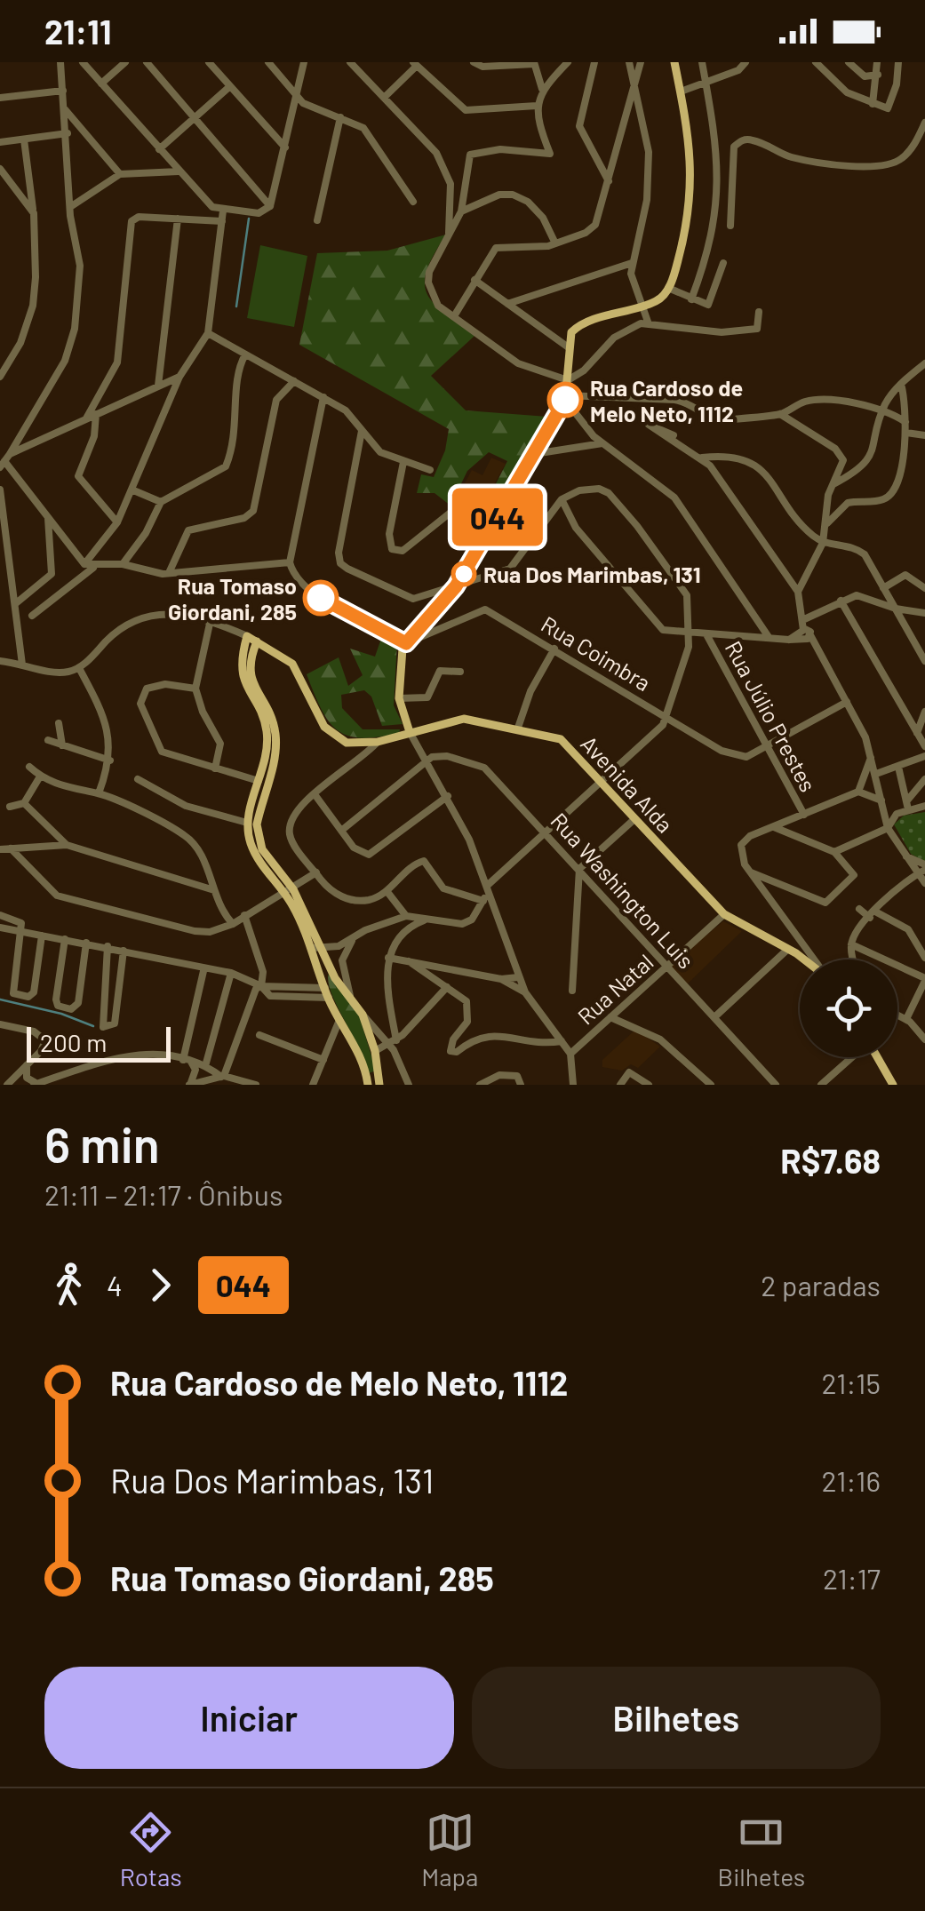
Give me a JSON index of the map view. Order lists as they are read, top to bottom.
{
  "streets": {
    "main road": ["Avenida Alda"],
    "street": [
      "Rua Coimbra",
      "Rua Júlio Prestes",
      "Rua Washington Luis",
      "Rua Natal"
    ]
  },
  "crossings": [
    ["Rua Coimbra", "Rua Júlio Prestes"],
    ["Avenida Alda", "Rua Natal"],
    ["Rua Washington Luis", "Rua Natal"]
  ],
  "places": ["Rua Cardoso de Melo Neto, 1112", "Rua Dos Marimbas, 131", "Rua Tomaso Giordani, 285"],
  "lines": ["bus line 044"],
  "scale_bar": "200 m",
  "page": {
    "status": "21:11",
    "on_map": "044",
    "scale": "200 m",
    "heading": ["6 min", "21:11 – 21:17 · Ônibus", "R$7.68"],
    "legs": ["4", "044", "2 paradas"],
    "list": [
      {
        "name": "Rua Cardoso de Melo Neto, 1112",
        "value": "21:15"
      },
      {
        "name": "Rua Dos Marimbas, 131",
        "value": "21:16"
      },
      {
        "name": "Rua Tomaso Giordani, 285",
        "value": "21:17"
      }
    ],
    "buttons": ["Iniciar", "Bilhetes"],
    "tabs": ["Rotas", "Mapa", "Bilhetes"]
  }
}
